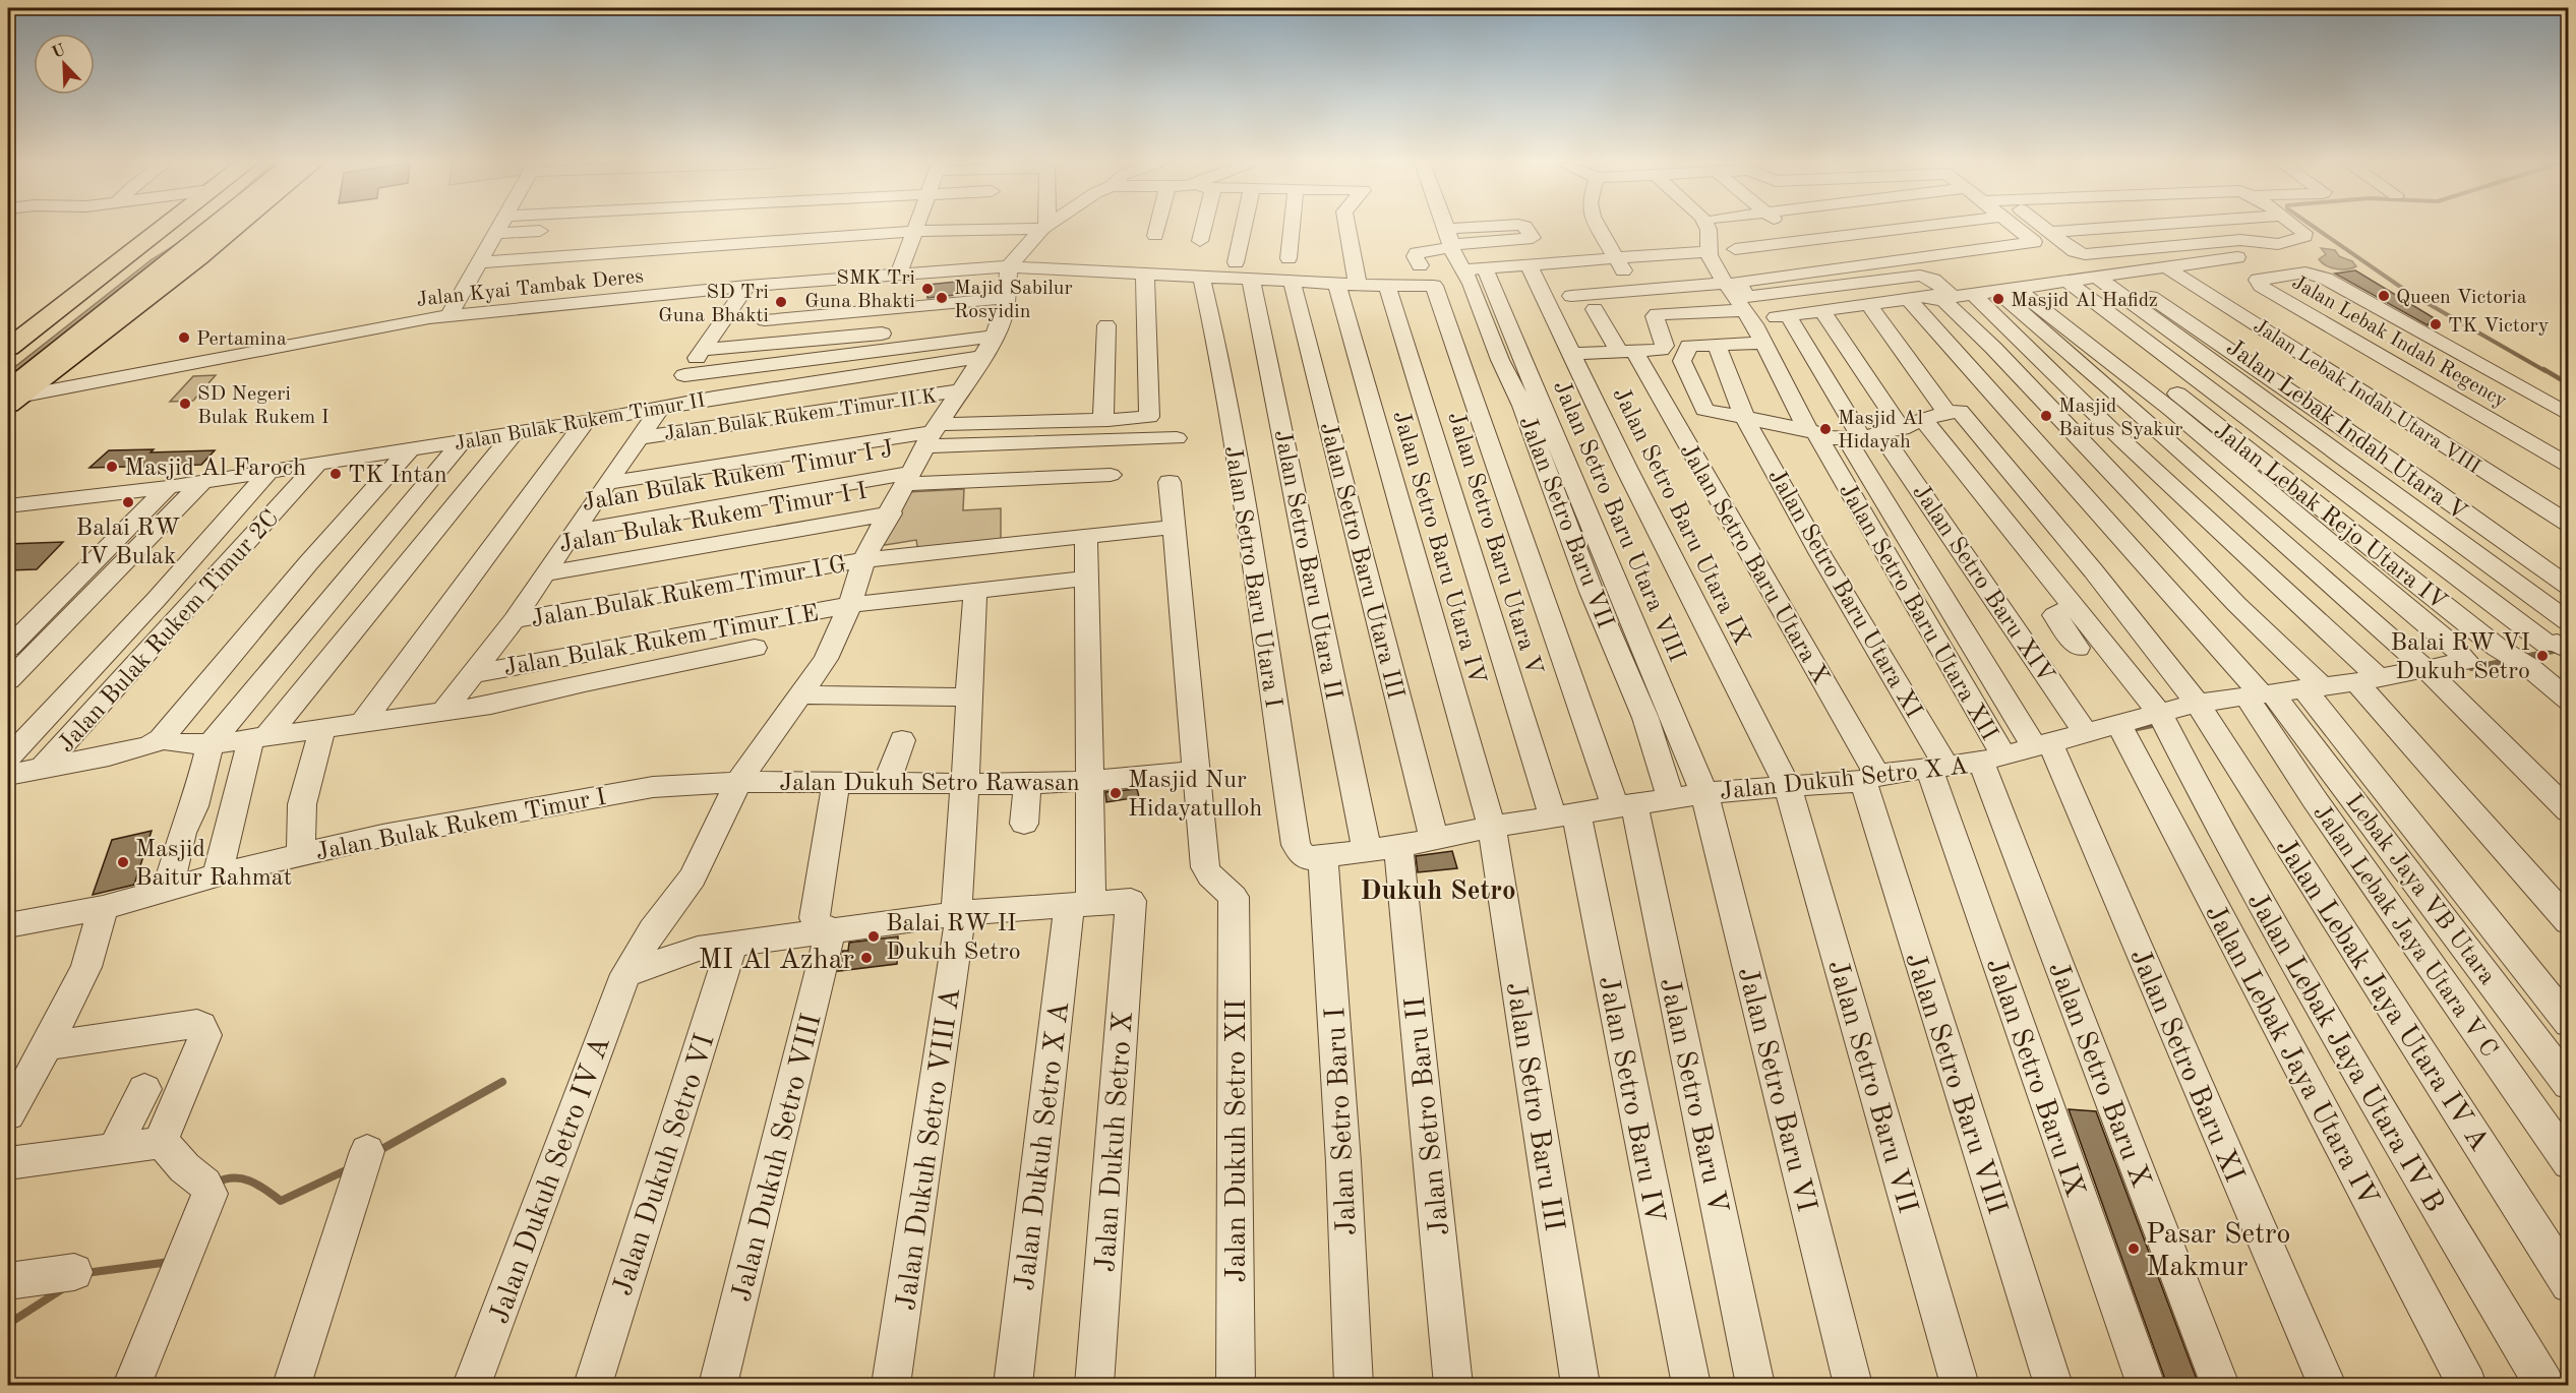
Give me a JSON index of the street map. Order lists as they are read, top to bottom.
{
  "streets": {
    "street": [
      "Jalan Kyai Tambak Deres",
      "Jalan Lebak Indah Regency",
      "Jalan Lebak Indah Utara VIII",
      "Jalan Bulak Rukem Timur II K",
      "Jalan Bulak Rukem Timur II",
      "Jalan Lebak Indah Utara V",
      "Jalan Bulak Rukem Timur I J",
      "Jalan Setro Baru Utara IX",
      "Jalan Lebak Rejo Utara IV",
      "Jalan Bulak Rukem Timur I I",
      "Jalan Setro Baru Utara VIII",
      "Jalan Setro Baru VII",
      "Jalan Setro Baru Utara V",
      "Jalan Setro Baru Utara IV",
      "Jalan Setro Baru Utara III",
      "Jalan Setro Baru Utara X",
      "Jalan Setro Baru Utara II",
      "Jalan Setro Baru Utara I",
      "Jalan Setro Baru XIV",
      "Jalan Bulak Rukem Timur I G",
      "Jalan Setro Baru Utara XI",
      "Jalan Setro Baru Utara XII",
      "Jalan Bulak Rukem Timur 2C",
      "Jalan Bulak Rukem Timur I E",
      "Jalan Dukuh Setro X A",
      "Jalan Dukuh Setro Rawasan",
      "Jalan Bulak Rukem Timur I",
      "Lebak Jaya VB Utara",
      "Jalan Lebak Jaya Utara V C",
      "Jalan Lebak Jaya Utara IV A",
      "Jalan Lebak Jaya Utara IV B",
      "Jalan Lebak Jaya Utara IV",
      "Jalan Setro Baru XI",
      "Jalan Setro Baru X",
      "Jalan Setro Baru IX",
      "Jalan Setro Baru VIII",
      "Jalan Setro Baru VI",
      "Jalan Setro Baru V",
      "Jalan Setro Baru IV",
      "Jalan Setro Baru III",
      "Jalan Setro Baru II",
      "Jalan Setro Baru I",
      "Jalan Dukuh Setro XII",
      "Jalan Dukuh Setro X",
      "Jalan Dukuh Setro VIII A",
      "Jalan Dukuh Setro VIII",
      "Jalan Dukuh Setro VI",
      "Jalan Dukuh Setro IV A"
    ]
  },
  "crossings": [
    ["Jalan Kyai Tambak Deres", "Jalan Setro Baru Utara V"],
    ["Jalan Kyai Tambak Deres", "Jalan Setro Baru Utara IV"],
    ["Jalan Kyai Tambak Deres", "Jalan Setro Baru Utara III"],
    ["Jalan Kyai Tambak Deres", "Jalan Setro Baru Utara II"],
    ["Jalan Kyai Tambak Deres", "Jalan Setro Baru Utara I"],
    ["Jalan Kyai Tambak Deres", "Jalan Setro Baru V"],
    ["Jalan Bulak Rukem Timur II K", "Jalan Dukuh Setro IV A"],
    ["Jalan Bulak Rukem Timur II", "Jalan Bulak Rukem Timur 2C"],
    ["Jalan Bulak Rukem Timur II", "Jalan Dukuh Setro IV A"],
    ["Jalan Bulak Rukem Timur I J", "Jalan Dukuh Setro IV A"],
    ["Jalan Setro Baru Utara IX", "Jalan Setro Baru VII"],
    ["Jalan Setro Baru Utara IX", "Jalan Dukuh Setro X A"],
    ["Jalan Bulak Rukem Timur I I", "Jalan Dukuh Setro IV A"],
    ["Jalan Setro Baru Utara VIII", "Jalan Setro Baru VII"],
    ["Jalan Setro Baru Utara VIII", "Jalan Dukuh Setro X A"],
    ["Jalan Setro Baru Utara VIII", "Jalan Setro Baru VI"],
    ["Jalan Setro Baru VII", "Jalan Dukuh Setro X A"],
    ["Jalan Setro Baru Utara V", "Jalan Dukuh Setro X A"],
    ["Jalan Setro Baru Utara V", "Jalan Setro Baru IV"],
    ["Jalan Setro Baru Utara IV", "Jalan Dukuh Setro X A"],
    ["Jalan Setro Baru Utara IV", "Jalan Setro Baru III"],
    ["Jalan Setro Baru Utara III", "Jalan Dukuh Setro X A"],
    ["Jalan Setro Baru Utara X", "Jalan Dukuh Setro X A"],
    ["Jalan Setro Baru Utara X", "Jalan Setro Baru VIII"],
    ["Jalan Setro Baru Utara II", "Jalan Dukuh Setro X A"],
    ["Jalan Setro Baru Utara II", "Jalan Setro Baru II"],
    ["Jalan Setro Baru Utara I", "Jalan Dukuh Setro X A"],
    ["Jalan Setro Baru Utara I", "Jalan Setro Baru I"],
    ["Jalan Setro Baru XIV", "Jalan Dukuh Setro X A"],
    ["Jalan Setro Baru XIV", "Jalan Setro Baru XI"],
    ["Jalan Bulak Rukem Timur I G", "Jalan Dukuh Setro X A"],
    ["Jalan Bulak Rukem Timur I G", "Jalan Dukuh Setro IV A"],
    ["Jalan Setro Baru Utara XI", "Jalan Dukuh Setro X A"],
    ["Jalan Setro Baru Utara XI", "Jalan Setro Baru IX"],
    ["Jalan Setro Baru Utara XII", "Jalan Dukuh Setro X A"],
    ["Jalan Setro Baru Utara XII", "Jalan Setro Baru X"],
    ["Jalan Bulak Rukem Timur I E", "Jalan Dukuh Setro X A"],
    ["Jalan Bulak Rukem Timur I E", "Jalan Dukuh Setro VIII A"],
    ["Jalan Bulak Rukem Timur I E", "Jalan Dukuh Setro IV A"],
    ["Jalan Dukuh Setro X A", "Jalan Dukuh Setro Rawasan"],
    ["Jalan Dukuh Setro X A", "Lebak Jaya VB Utara"],
    ["Jalan Dukuh Setro X A", "Jalan Lebak Jaya Utara V C"],
    ["Jalan Dukuh Setro X A", "Jalan Lebak Jaya Utara IV A"],
    ["Jalan Dukuh Setro X A", "Jalan Lebak Jaya Utara IV B"],
    ["Jalan Dukuh Setro X A", "Jalan Lebak Jaya Utara IV"],
    ["Jalan Dukuh Setro X A", "Jalan Setro Baru XI"],
    ["Jalan Dukuh Setro X A", "Jalan Setro Baru X"],
    ["Jalan Dukuh Setro X A", "Jalan Setro Baru IX"],
    ["Jalan Dukuh Setro X A", "Jalan Setro Baru VIII"],
    ["Jalan Dukuh Setro X A", "Jalan Setro Baru VI"],
    ["Jalan Dukuh Setro X A", "Jalan Setro Baru V"],
    ["Jalan Dukuh Setro X A", "Jalan Setro Baru IV"],
    ["Jalan Dukuh Setro X A", "Jalan Setro Baru III"],
    ["Jalan Dukuh Setro X A", "Jalan Setro Baru II"],
    ["Jalan Dukuh Setro X A", "Jalan Setro Baru I"],
    ["Jalan Dukuh Setro X A", "Jalan Dukuh Setro X"],
    ["Jalan Dukuh Setro Rawasan", "Jalan Bulak Rukem Timur I"],
    ["Jalan Dukuh Setro Rawasan", "Jalan Dukuh Setro XII"],
    ["Jalan Dukuh Setro Rawasan", "Jalan Dukuh Setro VIII A"],
    ["Jalan Dukuh Setro Rawasan", "Jalan Dukuh Setro IV A"],
    ["Jalan Bulak Rukem Timur I", "Jalan Dukuh Setro IV A"],
    ["Lebak Jaya VB Utara", "Jalan Lebak Jaya Utara V C"]
  ],
  "districts": ["Dukuh Setro"],
  "places": [
    "SMK Tri Guna Bhakti",
    "Queen Victoria",
    "Majid Sabilur Rosyidin",
    "Masjid Al Hafidz",
    "SD Tri Guna Bhakti",
    "TK Victory",
    "Pertamina",
    "SD Negeri Bulak Rukem I",
    "Masjid Baitus Syakur",
    "Masjid Al Hidayah",
    "Masjid Al Faroch",
    "TK Intan",
    "Balai RW IV Bulak",
    "Balai RW VI Dukuh Setro",
    "Masjid Nur Hidayatulloh",
    "Masjid Baitur Rahmat",
    "Balai RW II Dukuh Setro",
    "MI Al Azhar",
    "Pasar Setro Makmur"
  ],
  "north": "top left"
}
